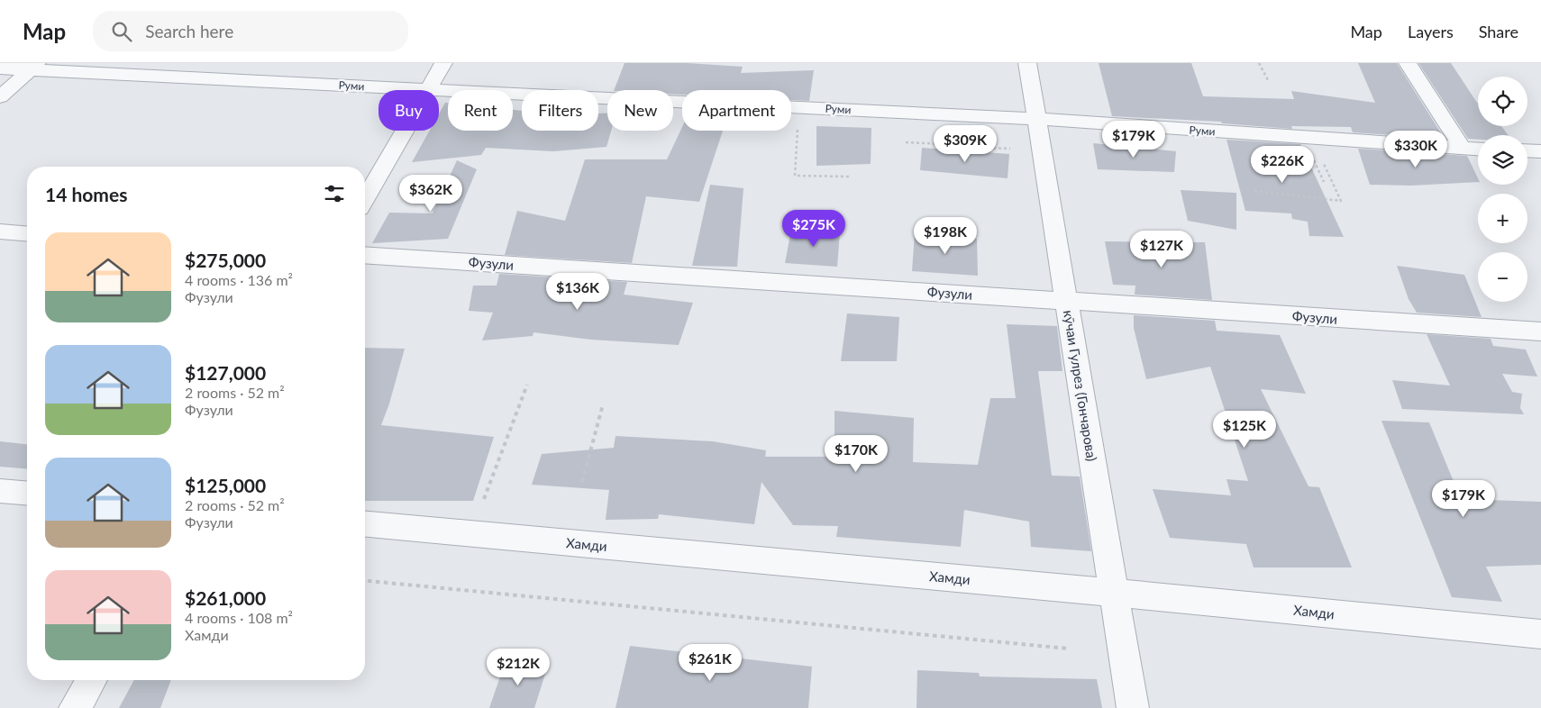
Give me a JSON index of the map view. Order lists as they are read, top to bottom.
{
  "streets": {
    "street": [
      "Руми",
      "Фузули",
      "кӯчаи Гулрез (Гончарова)",
      "Хамди"
    ]
  },
  "crossings": [
    ["Руми", "кӯчаи Гулрез (Гончарова)"],
    ["Фузули", "кӯчаи Гулрез (Гончарова)"],
    ["кӯчаи Гулрез (Гончарова)", "Хамди"]
  ],
  "page": {
    "header": "Map",
    "search": "Search here",
    "nav": ["Map", "Layers", "Share"],
    "map_buttons": ["+", "−"],
    "chip": [
      "Buy",
      "Rent",
      "Filters",
      "New",
      "Apartment"
    ],
    "price": [
      "$179K",
      "$309K",
      "$330K",
      "$226K",
      "$362K",
      "$275K",
      "$198K",
      "$127K",
      "$136K",
      "$125K",
      "$170K",
      "$179K",
      "$261K",
      "$212K"
    ],
    "heading": "14 homes",
    "list": [
      {
        "name": "$275,000",
        "note": "4 rooms · 136 m² · Фузули"
      },
      {
        "name": "$127,000",
        "note": "2 rooms · 52 m² · Фузули"
      },
      {
        "name": "$125,000",
        "note": "2 rooms · 52 m² · Фузули"
      },
      {
        "name": "$261,000",
        "note": "4 rooms · 108 m² · Хамди"
      }
    ]
  }
}
